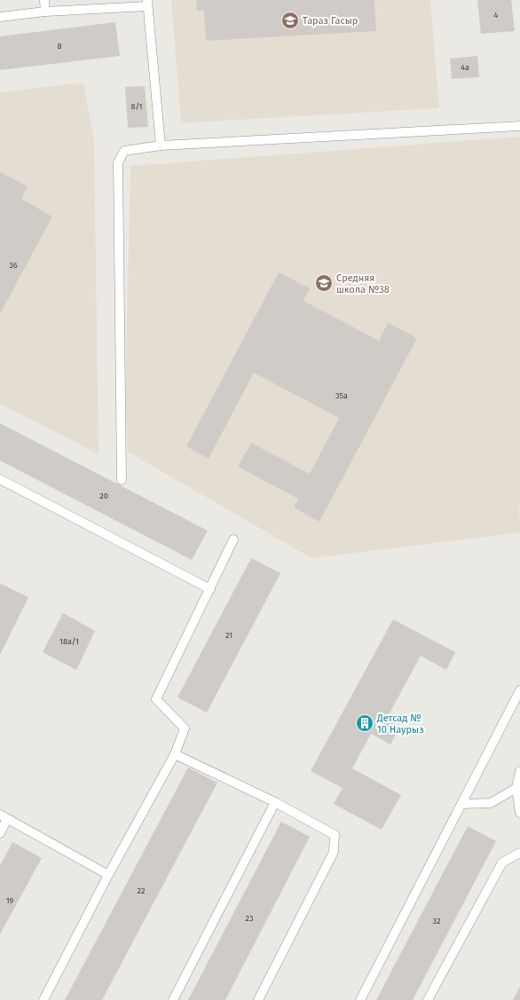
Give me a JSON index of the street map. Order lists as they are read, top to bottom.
{
  "places": {
    "school or university": ["Тараз Гасыр", "Средняя школа №38"],
    "building": ["Детсад № 10 Наурыз"]
  },
  "house_numbers": [
    "4",
    "8",
    "4а",
    "8/1",
    "36",
    "35а",
    "20",
    "21",
    "18а/1",
    "22",
    "19",
    "23",
    "32"
  ]
}
